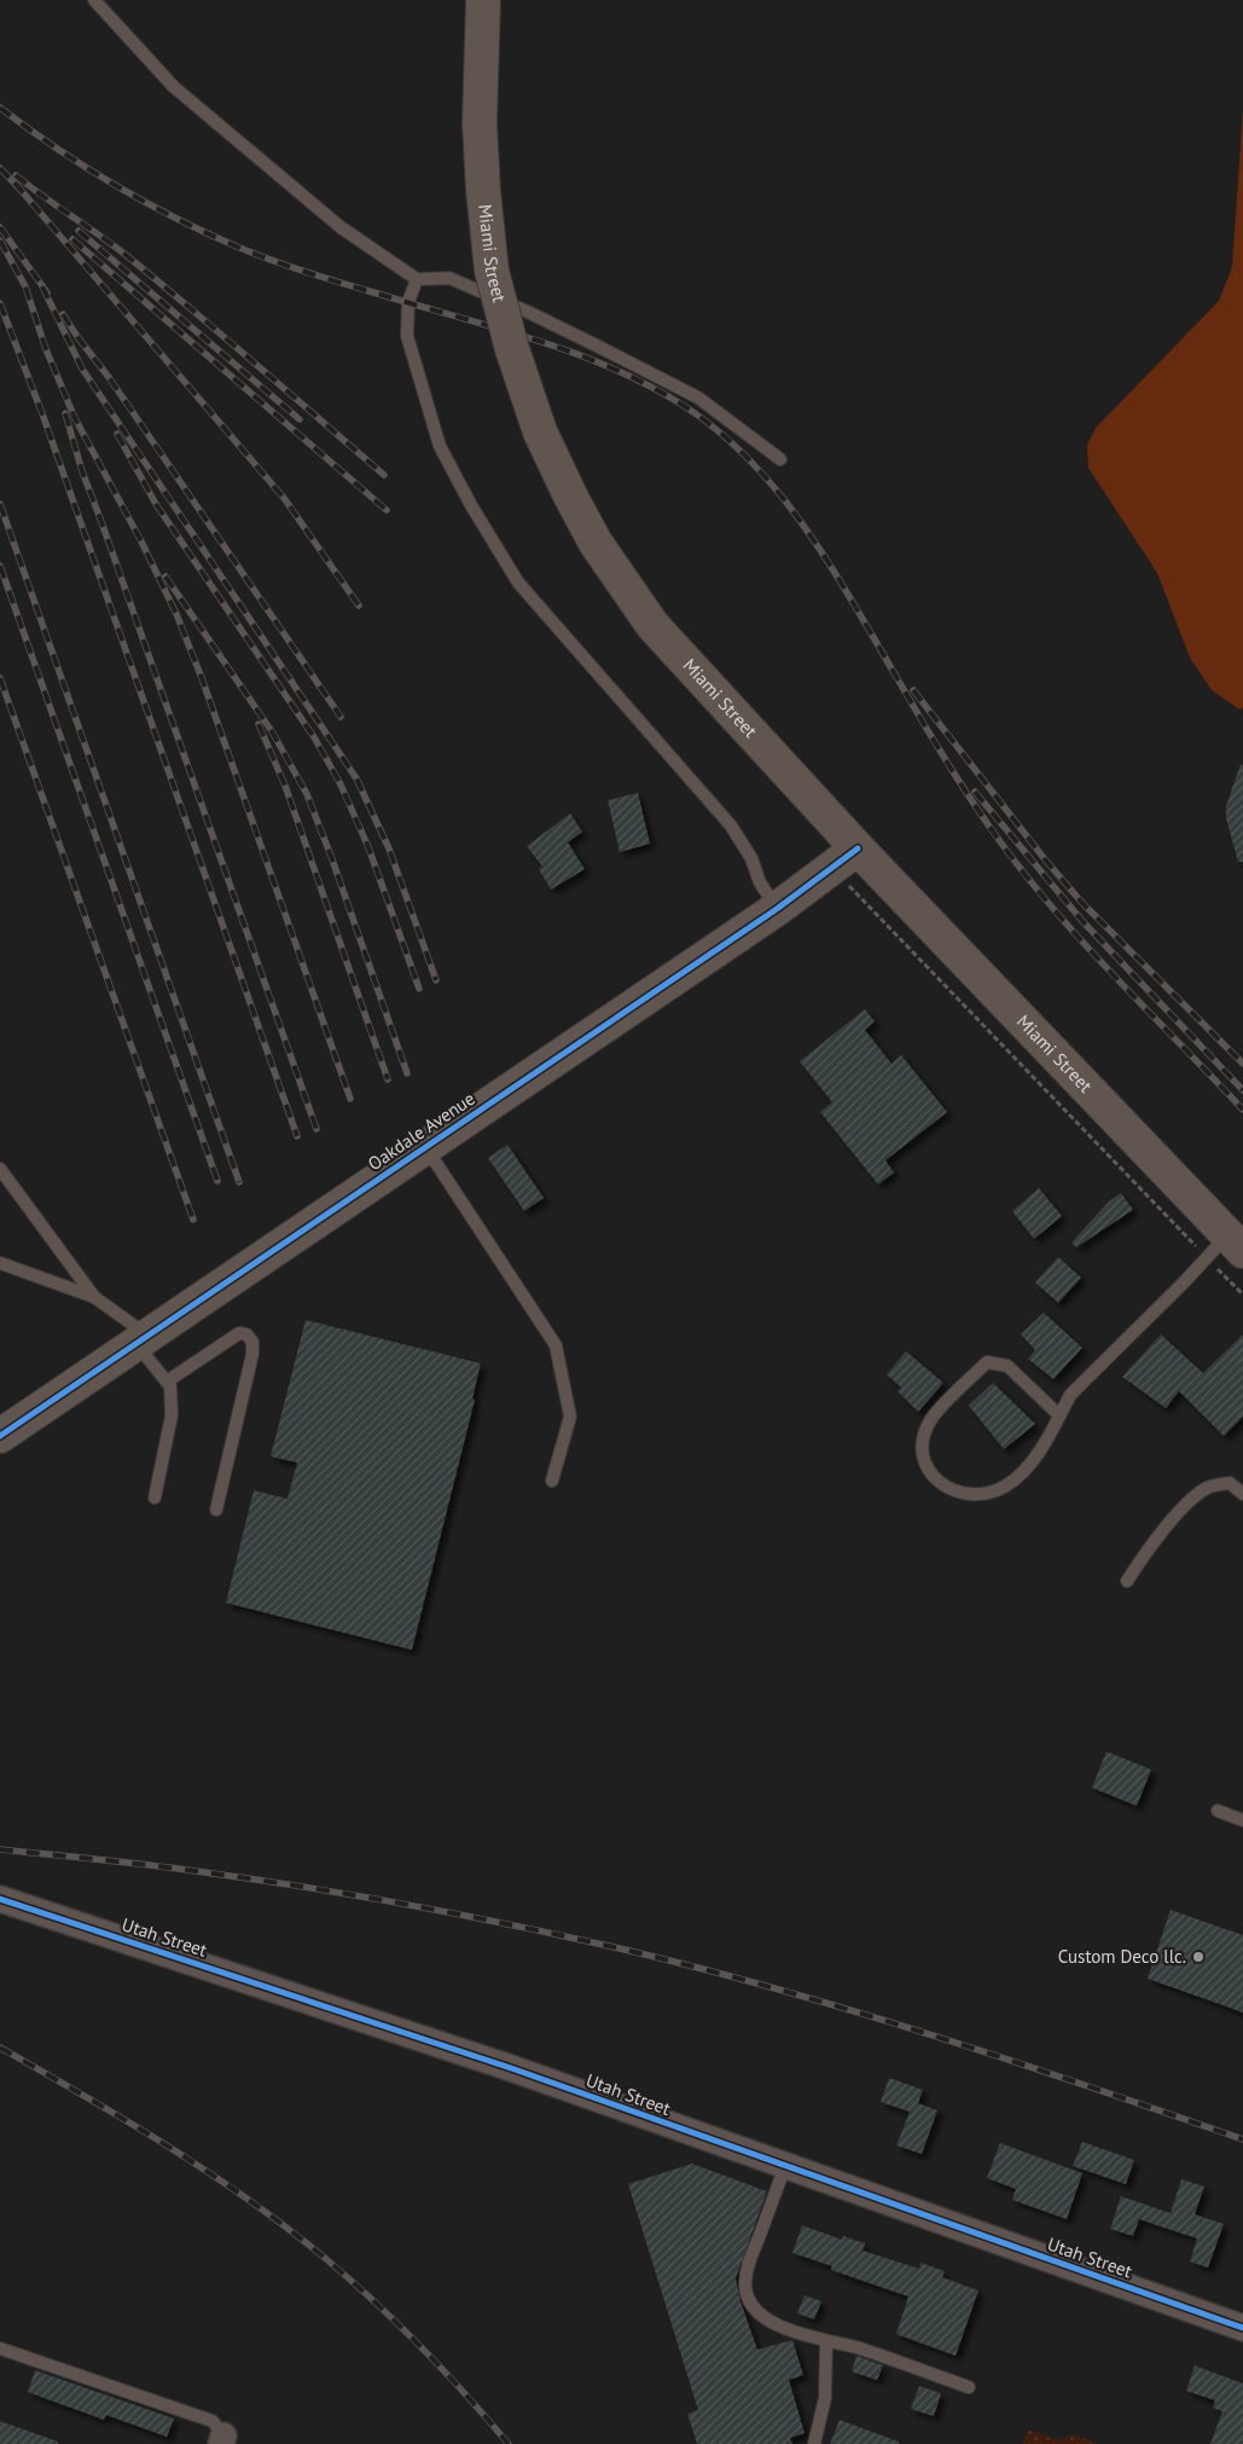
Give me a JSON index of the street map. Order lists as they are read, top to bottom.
{
  "streets": {
    "main road": ["Miami Street", "Oakdale Avenue"],
    "street": ["Utah Street"]
  },
  "crossings": [
    ["Miami Street", "Oakdale Avenue"]
  ],
  "places": ["Custom Deco llc."]
}
